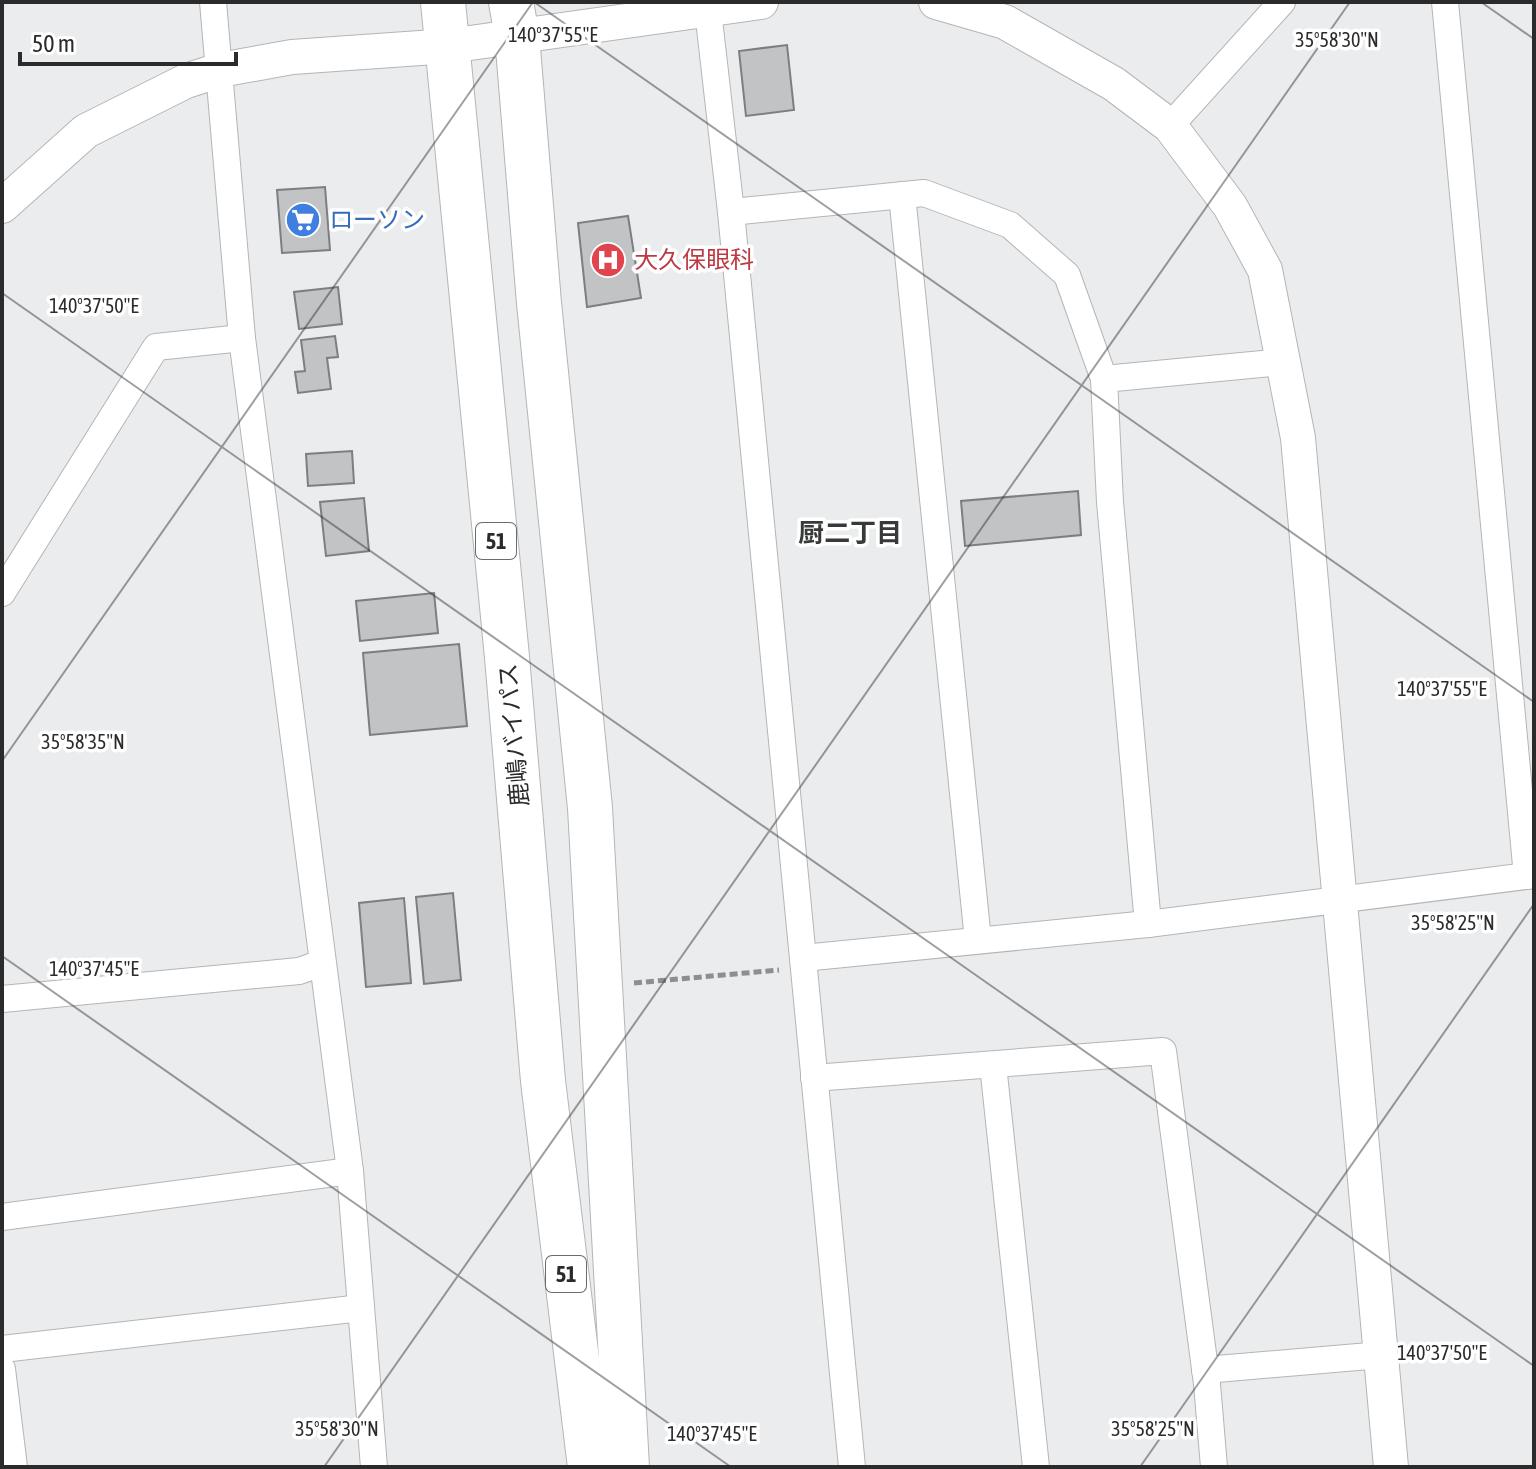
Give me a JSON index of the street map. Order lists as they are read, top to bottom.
{
  "streets": {
    "highway": ["51", "鹿嶋バイパス"]
  },
  "crossings": [
    ["51", "鹿嶋バイパス"]
  ],
  "districts": ["厨二丁目"],
  "places": {
    "supermarket": ["ローソン"],
    "hospital": ["大久保眼科"]
  },
  "scale_bar": "50 m",
  "coordinates": [
    "140°37'55\"E",
    "35°58'30\"N",
    "140°37'50\"E",
    "35°58'35\"N",
    "35°58'25\"N",
    "140°37'45\"E"
  ]
}
